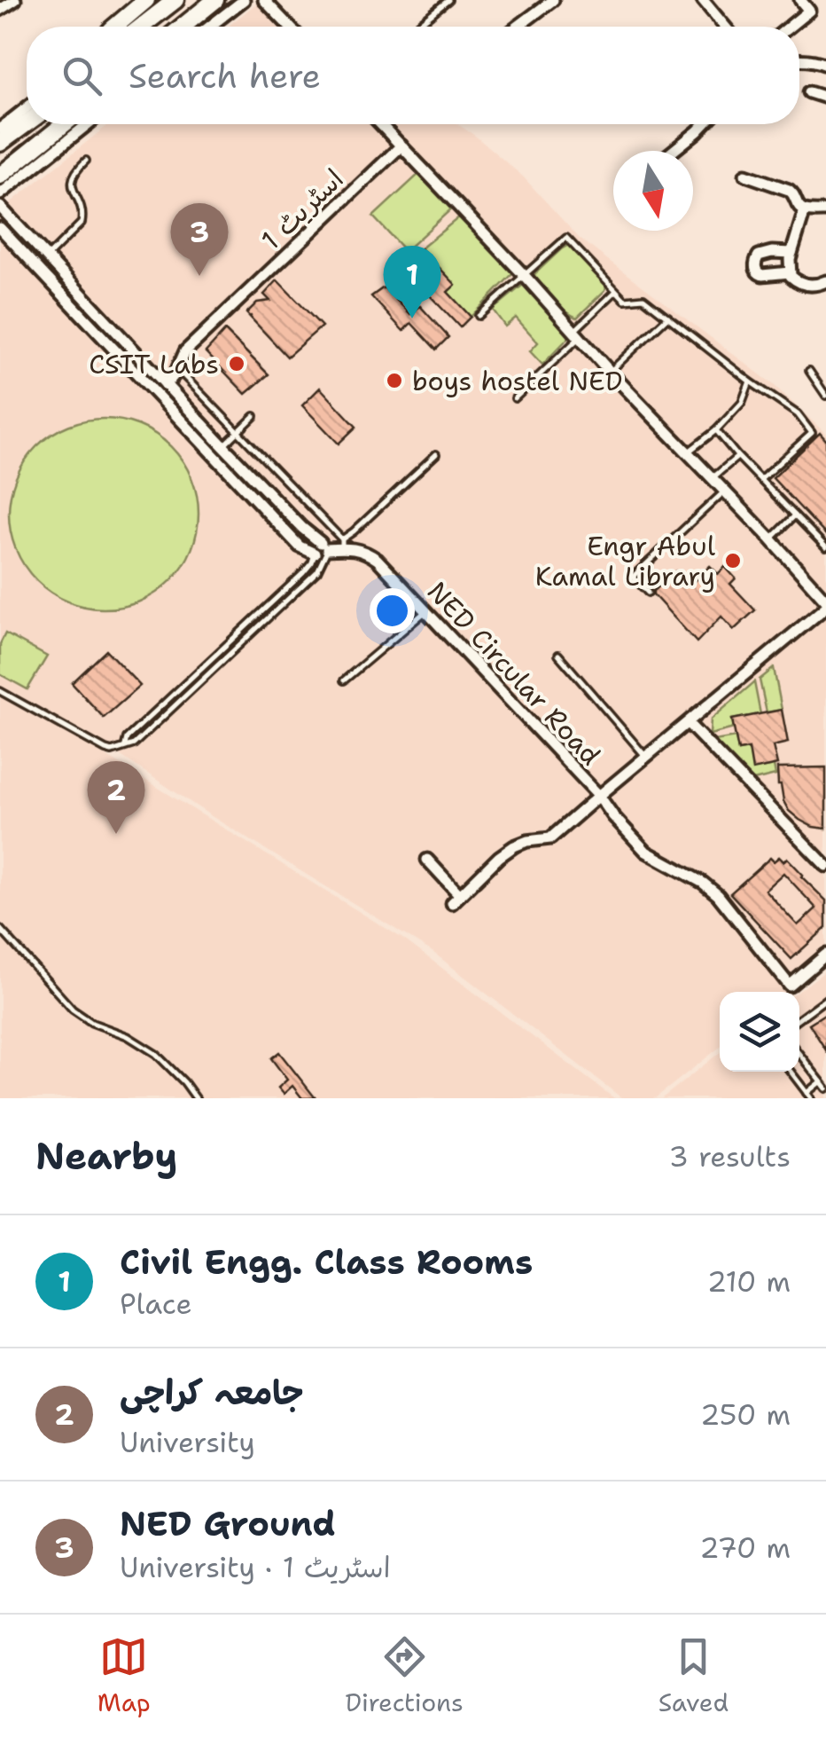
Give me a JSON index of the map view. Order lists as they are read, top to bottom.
{
  "streets": {
    "street": ["اسٹریٹ 1", "NED Circular Road"]
  },
  "crossings": [
    ["اسٹریٹ 1", "NED Circular Road"]
  ],
  "places": ["CSIT Labs", "boys hostel NED", "Engr Abul Kamal Library"],
  "north": "bottom",
  "page": {
    "search": "Search here",
    "pins": ["3", "1", "2"],
    "heading": ["Nearby", "3 results"],
    "list": [
      {
        "mark": "1",
        "name": "Civil Engg. Class Rooms",
        "note": "Place",
        "value": "210 m"
      },
      {
        "mark": "2",
        "name": "جامعہ کراچی",
        "note": "University",
        "value": "250 m"
      },
      {
        "mark": "3",
        "name": "NED Ground",
        "note": "University · اسٹریٹ 1",
        "value": "270 m"
      }
    ],
    "nav": ["Map", "Directions", "Saved"]
  }
}
